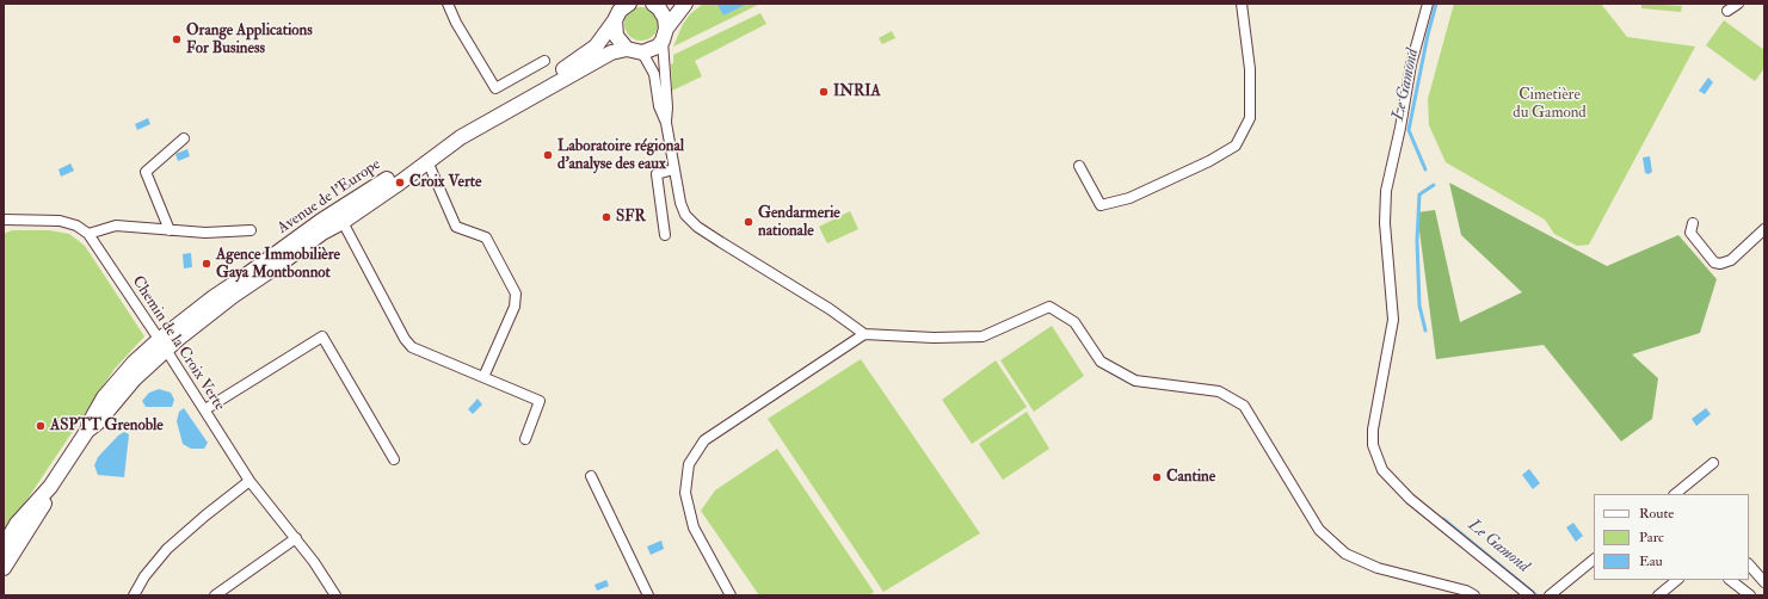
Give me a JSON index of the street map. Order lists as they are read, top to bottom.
{
  "streets": {
    "main road": ["Avenue de l'Europe"],
    "street": ["Chemin de la Croix Verte"]
  },
  "crossings": [
    ["Avenue de l'Europe", "Chemin de la Croix Verte"]
  ],
  "water": ["Le Gamond"],
  "parks": ["Cimetière du Gamond"],
  "places": [
    "Orange Applications For Business",
    "INRIA",
    "Laboratoire régional d'analyse des eaux",
    "Croix Verte",
    "SFR",
    "Gendarmerie nationale",
    "Agence Immobilière Gaya Montbonnot",
    "ASPTT Grenoble",
    "Cantine"
  ],
  "legend": ["Route", "Parc", "Eau"]
}
